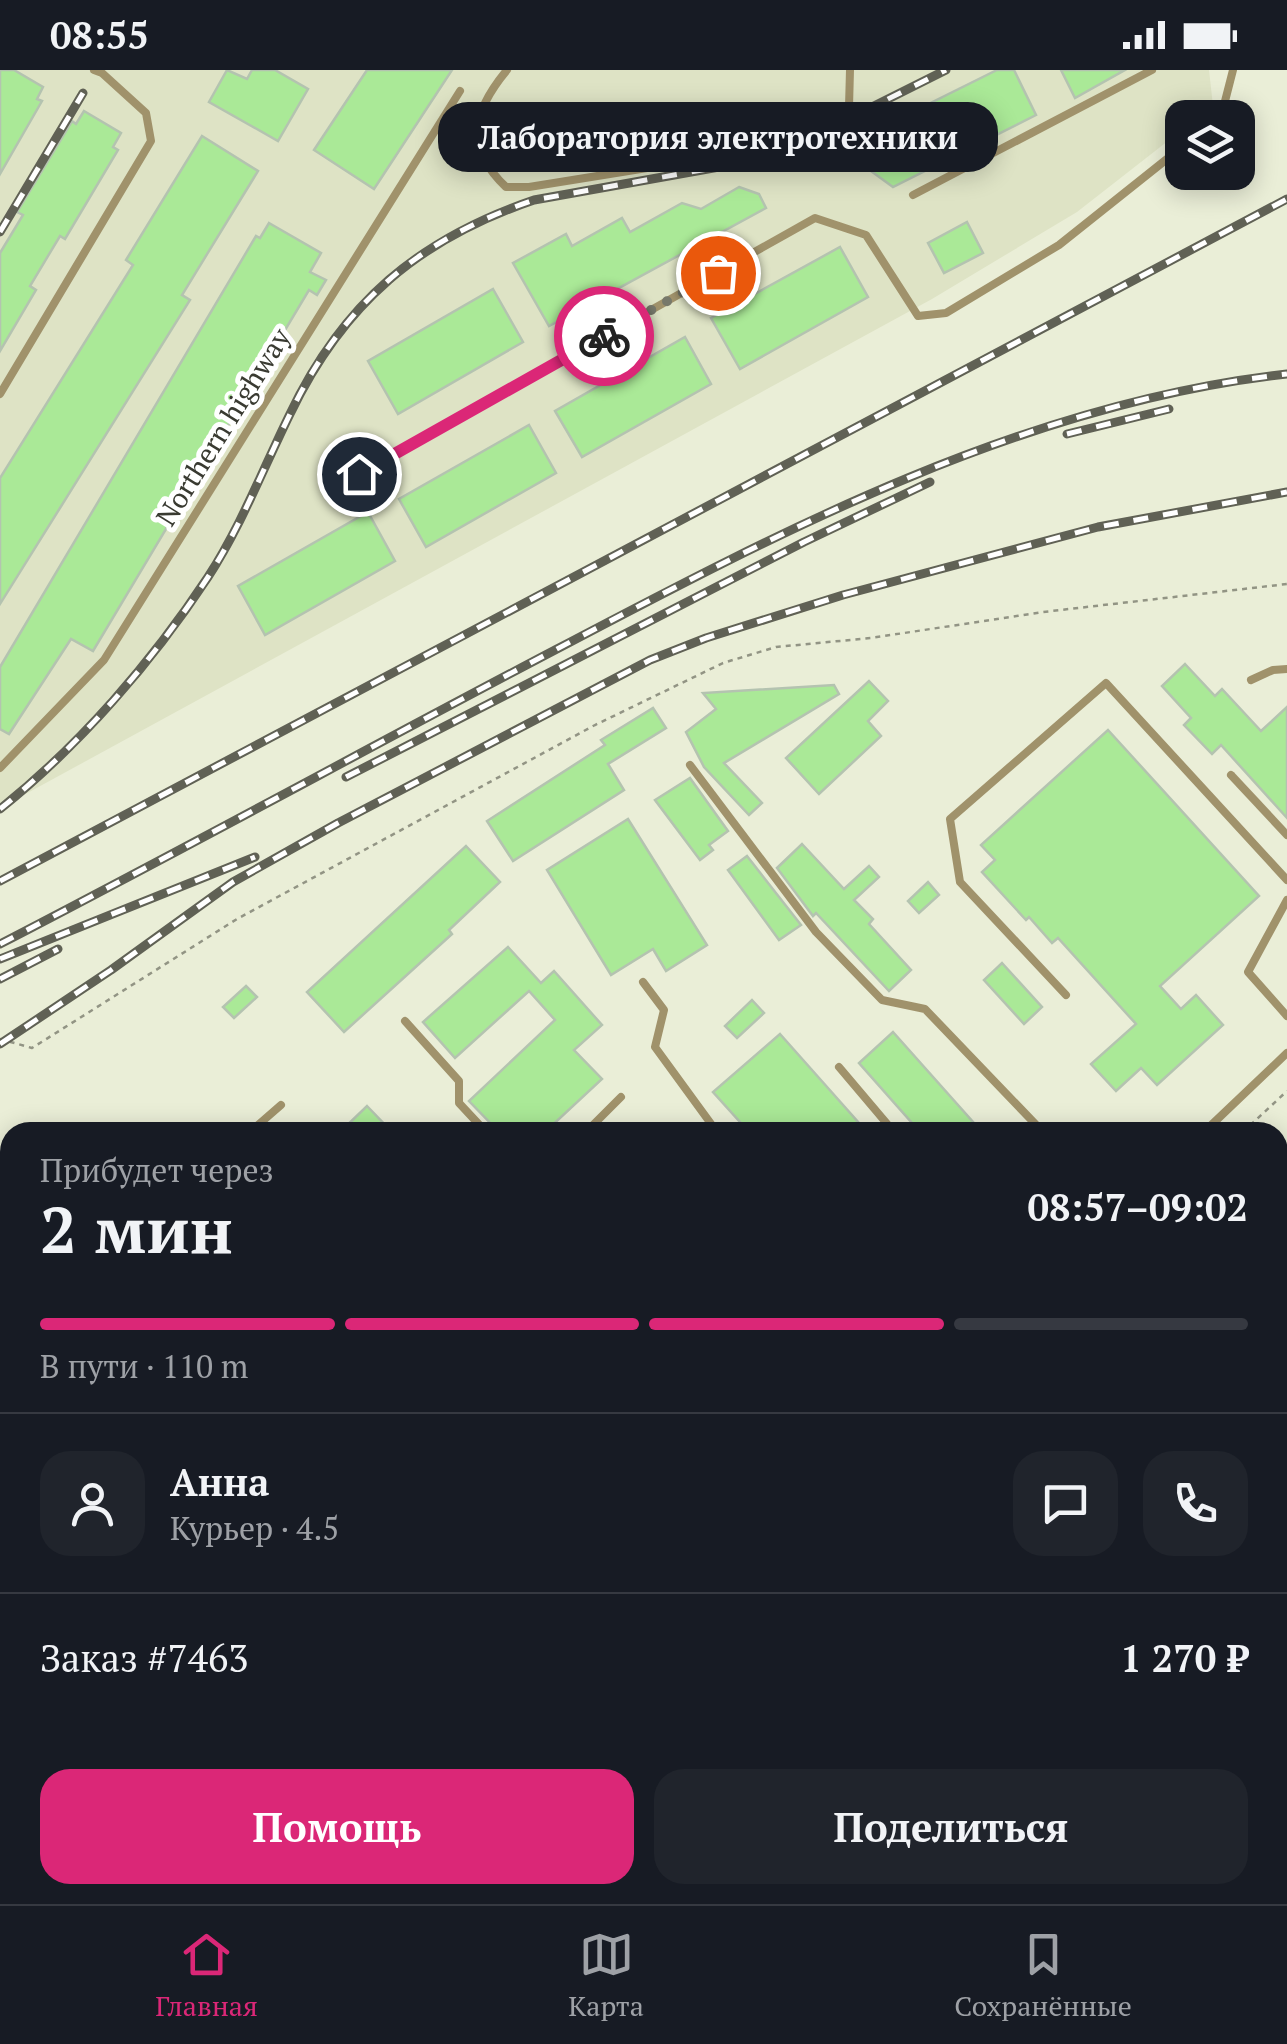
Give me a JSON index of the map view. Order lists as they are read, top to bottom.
{
  "streets": {
    "lane": ["Northern highway"]
  },
  "places": ["Лаборатория электротехники"],
  "page": {
    "status": "08:55",
    "bubble": "Лаборатория электротехники",
    "heading": ["2 мин", "Прибудет через", "08:57–09:02"],
    "panel": [
      "Анна",
      "Курьер · 4.5",
      "Заказ #7463",
      "1 270 ₽"
    ],
    "bar": "В пути · 110 m",
    "buttons": ["Помощь", "Поделиться"],
    "tabs": ["Главная", "Карта", "Сохранённые"]
  }
}
